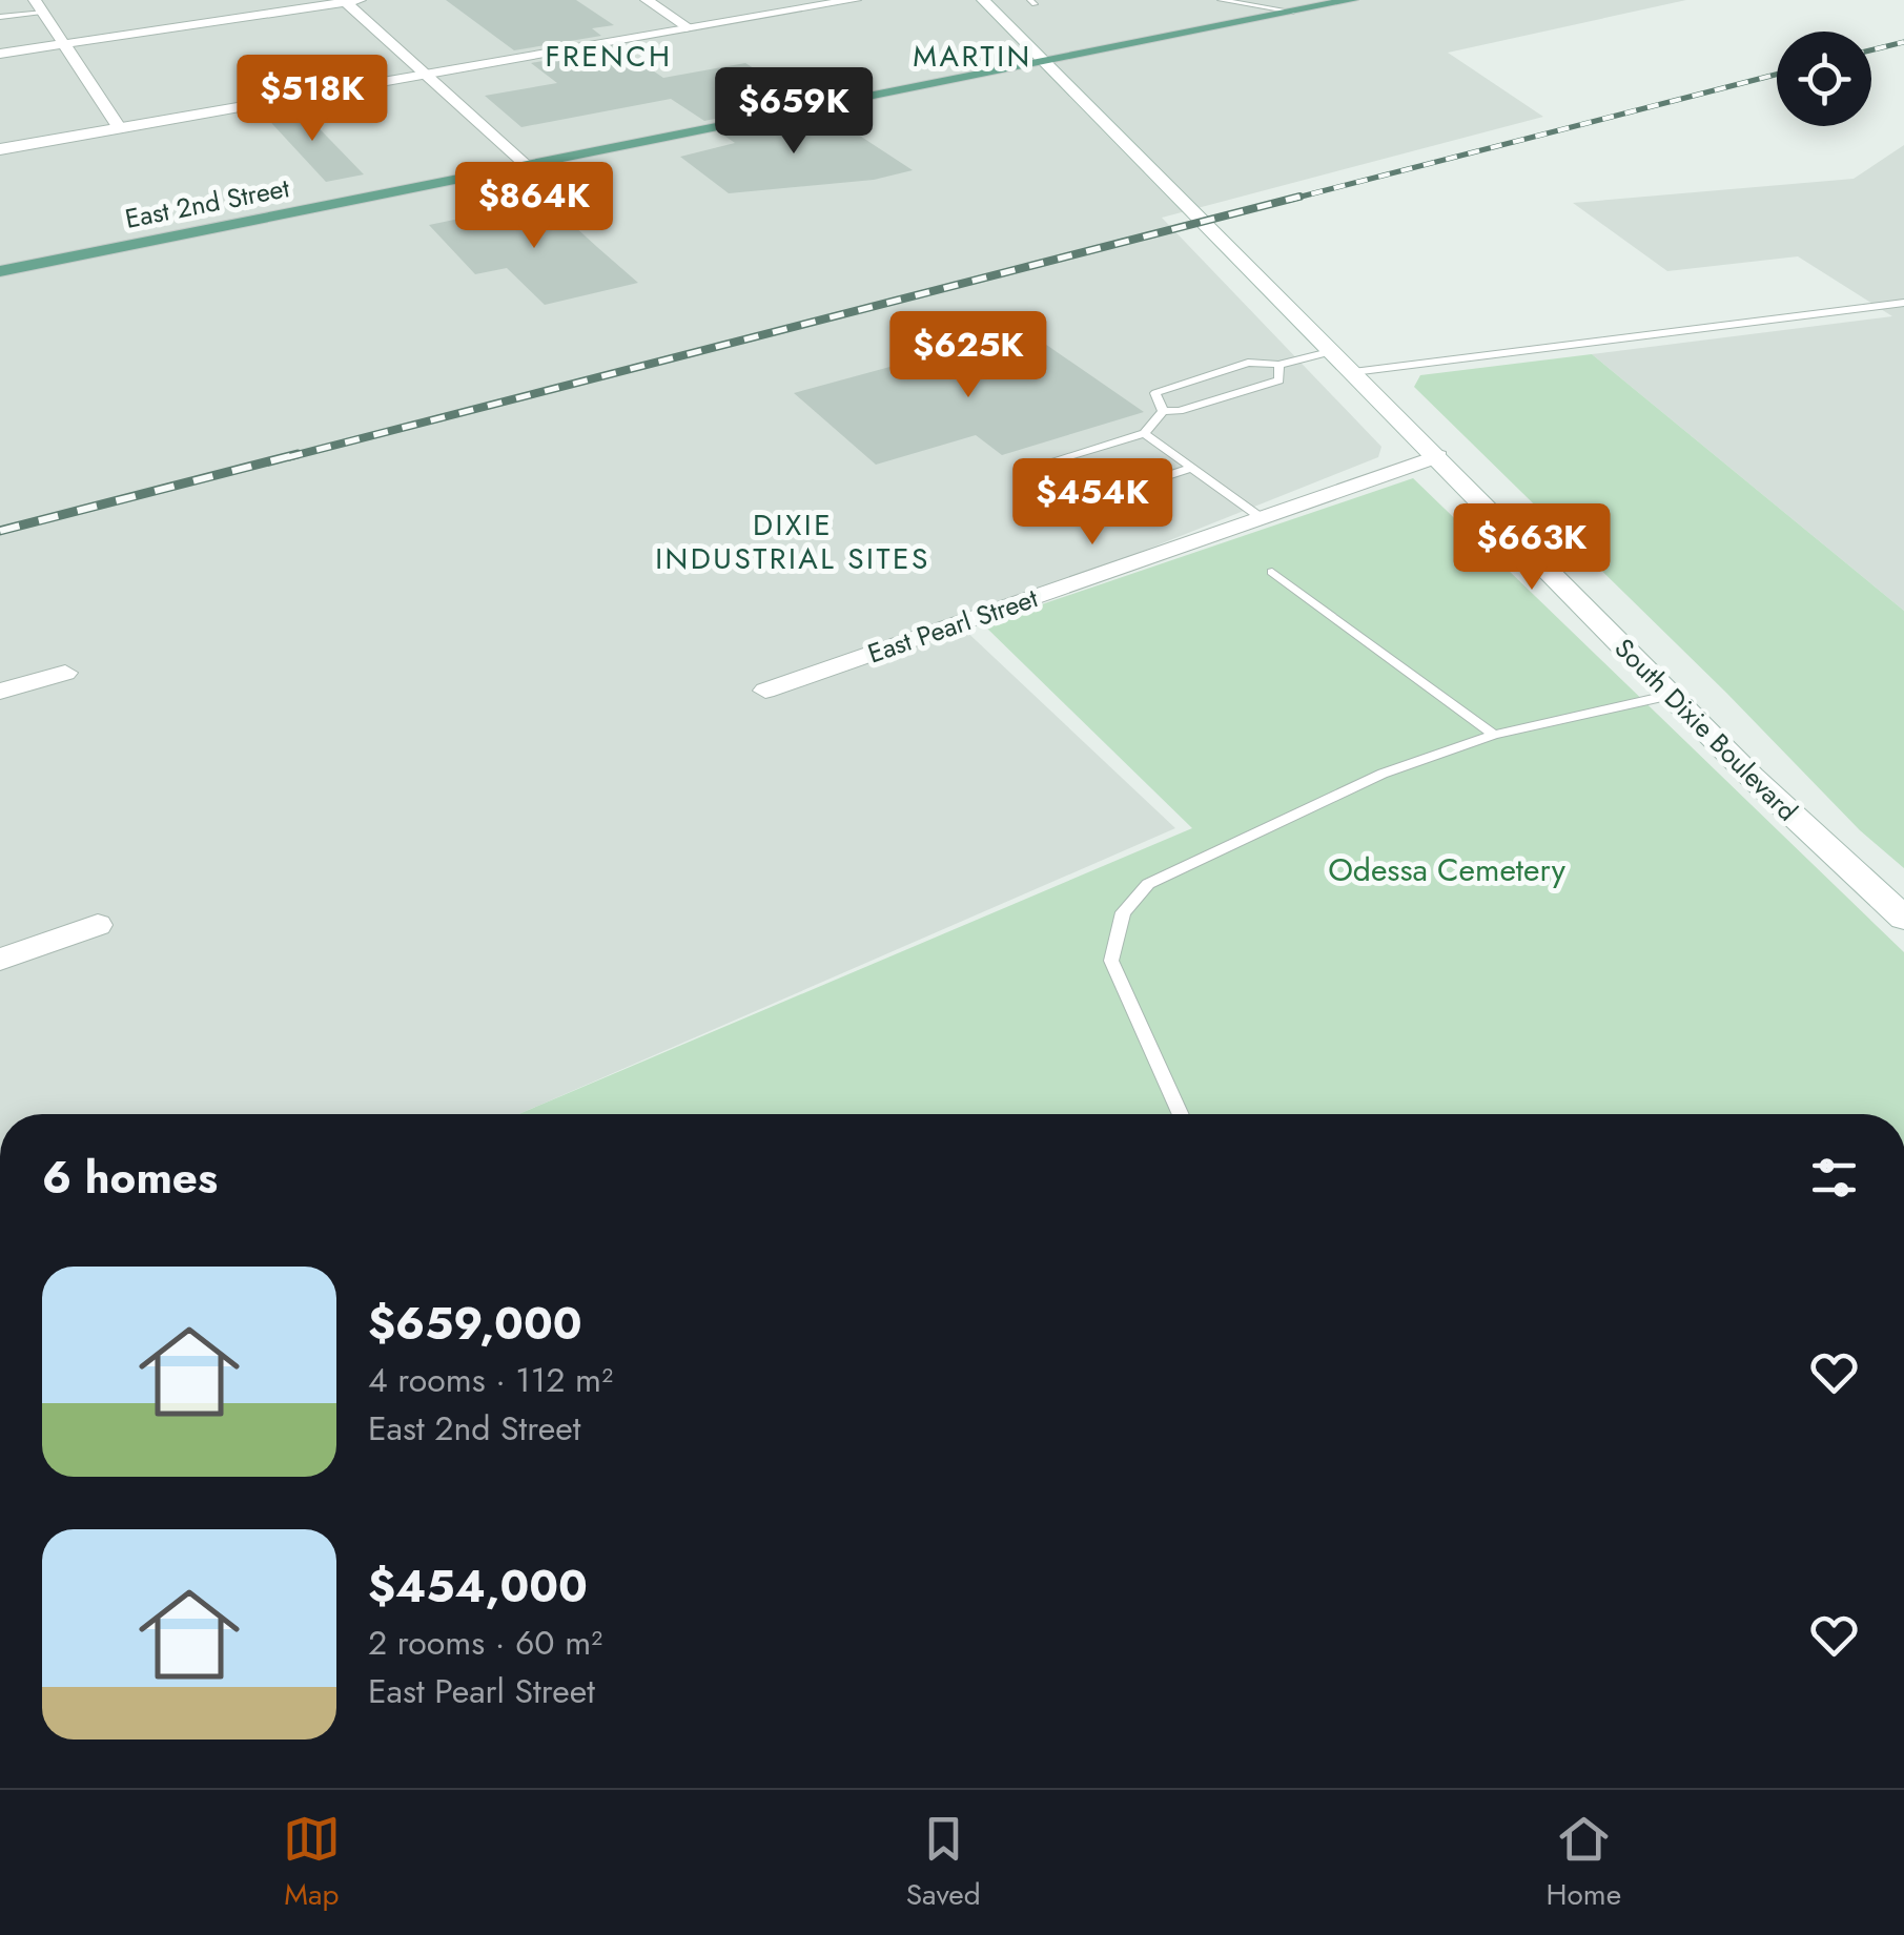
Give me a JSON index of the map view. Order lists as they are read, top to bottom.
{
  "streets": {
    "main road": ["East 2nd Street", "South Dixie Boulevard"],
    "street": ["East Pearl Street"]
  },
  "crossings": [
    ["East 2nd Street", "South Dixie Boulevard"],
    ["East Pearl Street", "South Dixie Boulevard"]
  ],
  "districts": ["FRENCH", "MARTIN", "DIXIE INDUSTRIAL SITES"],
  "parks": ["Odessa Cemetery"],
  "page": {
    "price": [
      "$518K",
      "$659K",
      "$864K",
      "$625K",
      "$454K",
      "$663K"
    ],
    "heading": "6 homes",
    "list": [
      {
        "name": "$659,000",
        "note": "4 rooms · 112 m² · East 2nd Street"
      },
      {
        "name": "$454,000",
        "note": "2 rooms · 60 m² · East Pearl Street"
      }
    ],
    "tabs": ["Map", "Saved", "Home"]
  }
}
